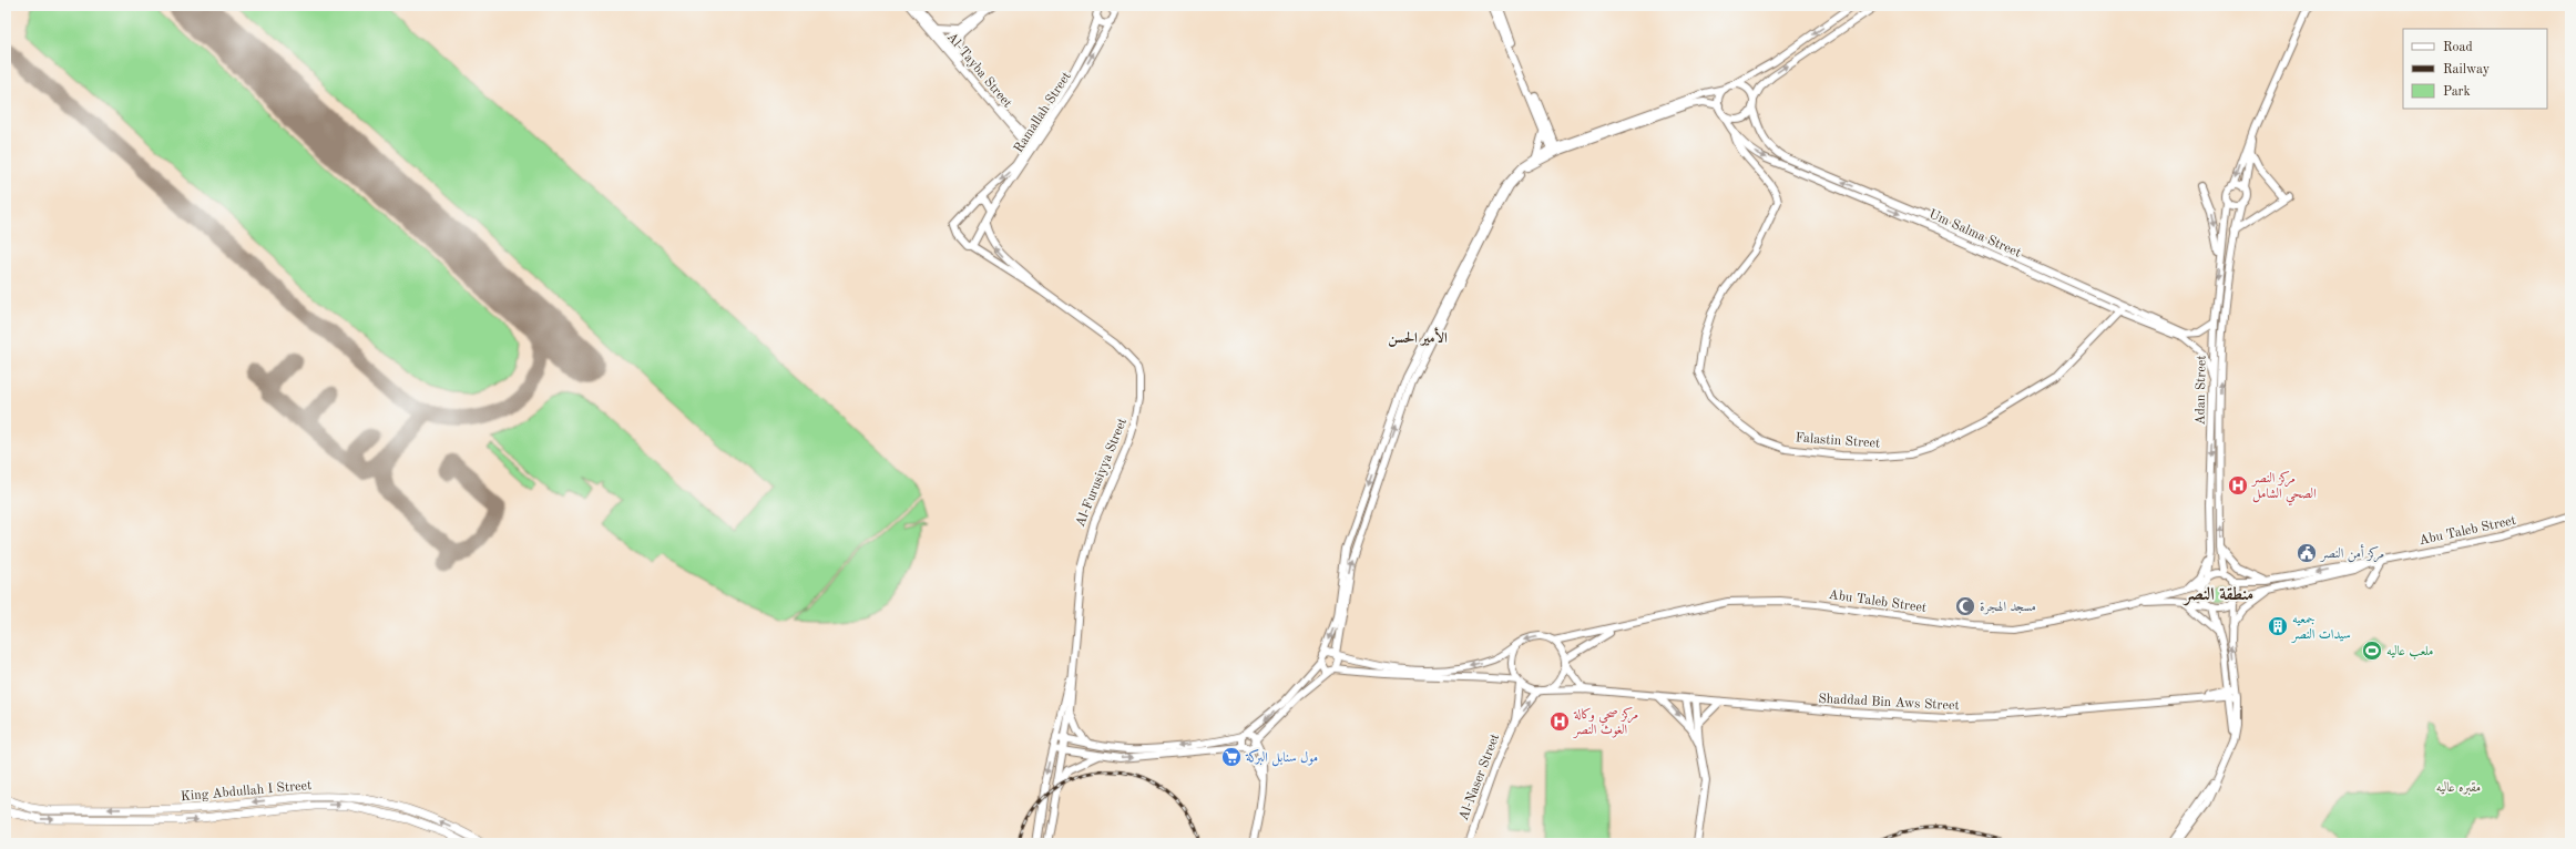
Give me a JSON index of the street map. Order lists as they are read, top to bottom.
{
  "streets": {
    "main road": ["King Abdullah I Street"],
    "street": [
      "Al-Tayba Street",
      "Ramallah Street",
      "Um Salma Street",
      "Adan Street",
      "Falastin Street",
      "Al-Furusiyya Street",
      "Abu Taleb Street",
      "Shaddad Bin Aws Street",
      "Al-Naser Street"
    ]
  },
  "crossings": [
    ["Al-Tayba Street", "Ramallah Street"],
    ["Ramallah Street", "Al-Furusiyya Street"],
    ["Um Salma Street", "Adan Street"],
    ["Um Salma Street", "Falastin Street"],
    ["Adan Street", "Abu Taleb Street"],
    ["Abu Taleb Street", "Shaddad Bin Aws Street"],
    ["Abu Taleb Street", "Al-Naser Street"],
    ["Shaddad Bin Aws Street", "Al-Naser Street"]
  ],
  "districts": ["الأمير الحسن", "منطقة النصر"],
  "parks": ["مقبره عاليه"],
  "places": {
    "hospital": ["مركز النصر الصحي الشامل", "مركز صحي وكالة الغوث النصر"],
    "public building": ["مركز أمن النصر"],
    "mosque": ["مسجد الهجرة"],
    "building": ["جمعيه سيدات النصر"],
    "sports": ["ملعب عاليه"],
    "supermarket": ["مول سنابل البركة"]
  },
  "legend": ["Road", "Railway", "Park"]
}
